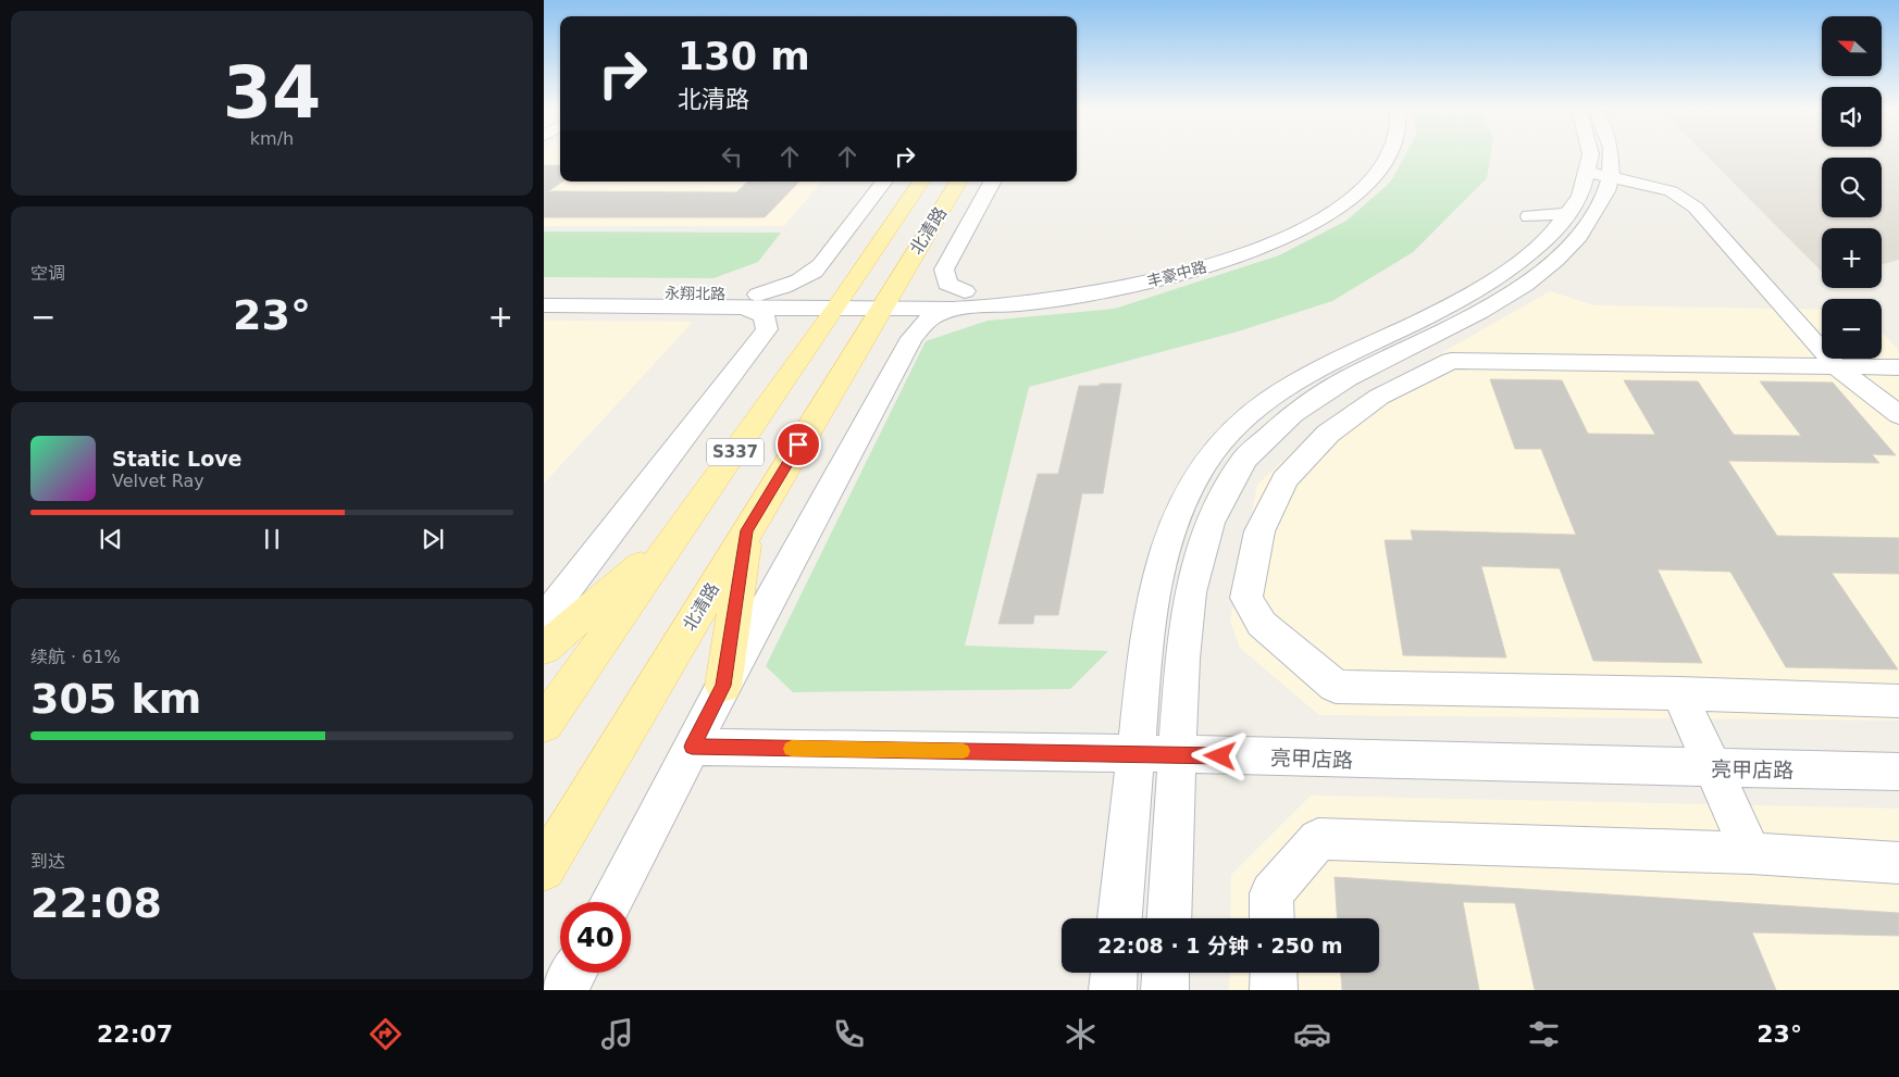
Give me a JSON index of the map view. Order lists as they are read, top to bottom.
{
  "streets": {
    "main road": ["北清路", "S337"],
    "street": ["丰豪中路", "永翔北路", "亮甲店路"]
  },
  "crossings": [
    ["北清路", "丰豪中路"],
    ["北清路", "永翔北路"],
    ["丰豪中路", "永翔北路"]
  ],
  "north": "left",
  "page": {
    "tile": [
      ["34", "km/h"],
      "空调",
      ["续航 · 61%", "305 km"],
      ["到达", "22:08"]
    ],
    "map_buttons": ["+", "−"],
    "turn": ["130 m", "北清路"],
    "heat": ["−", "23°", "+"],
    "song": ["Static Love", "Velvet Ray"],
    "limit": "40",
    "trip": "22:08 · 1 分钟 · 250 m",
    "tabs": ["22:07", "23°"]
  }
}
